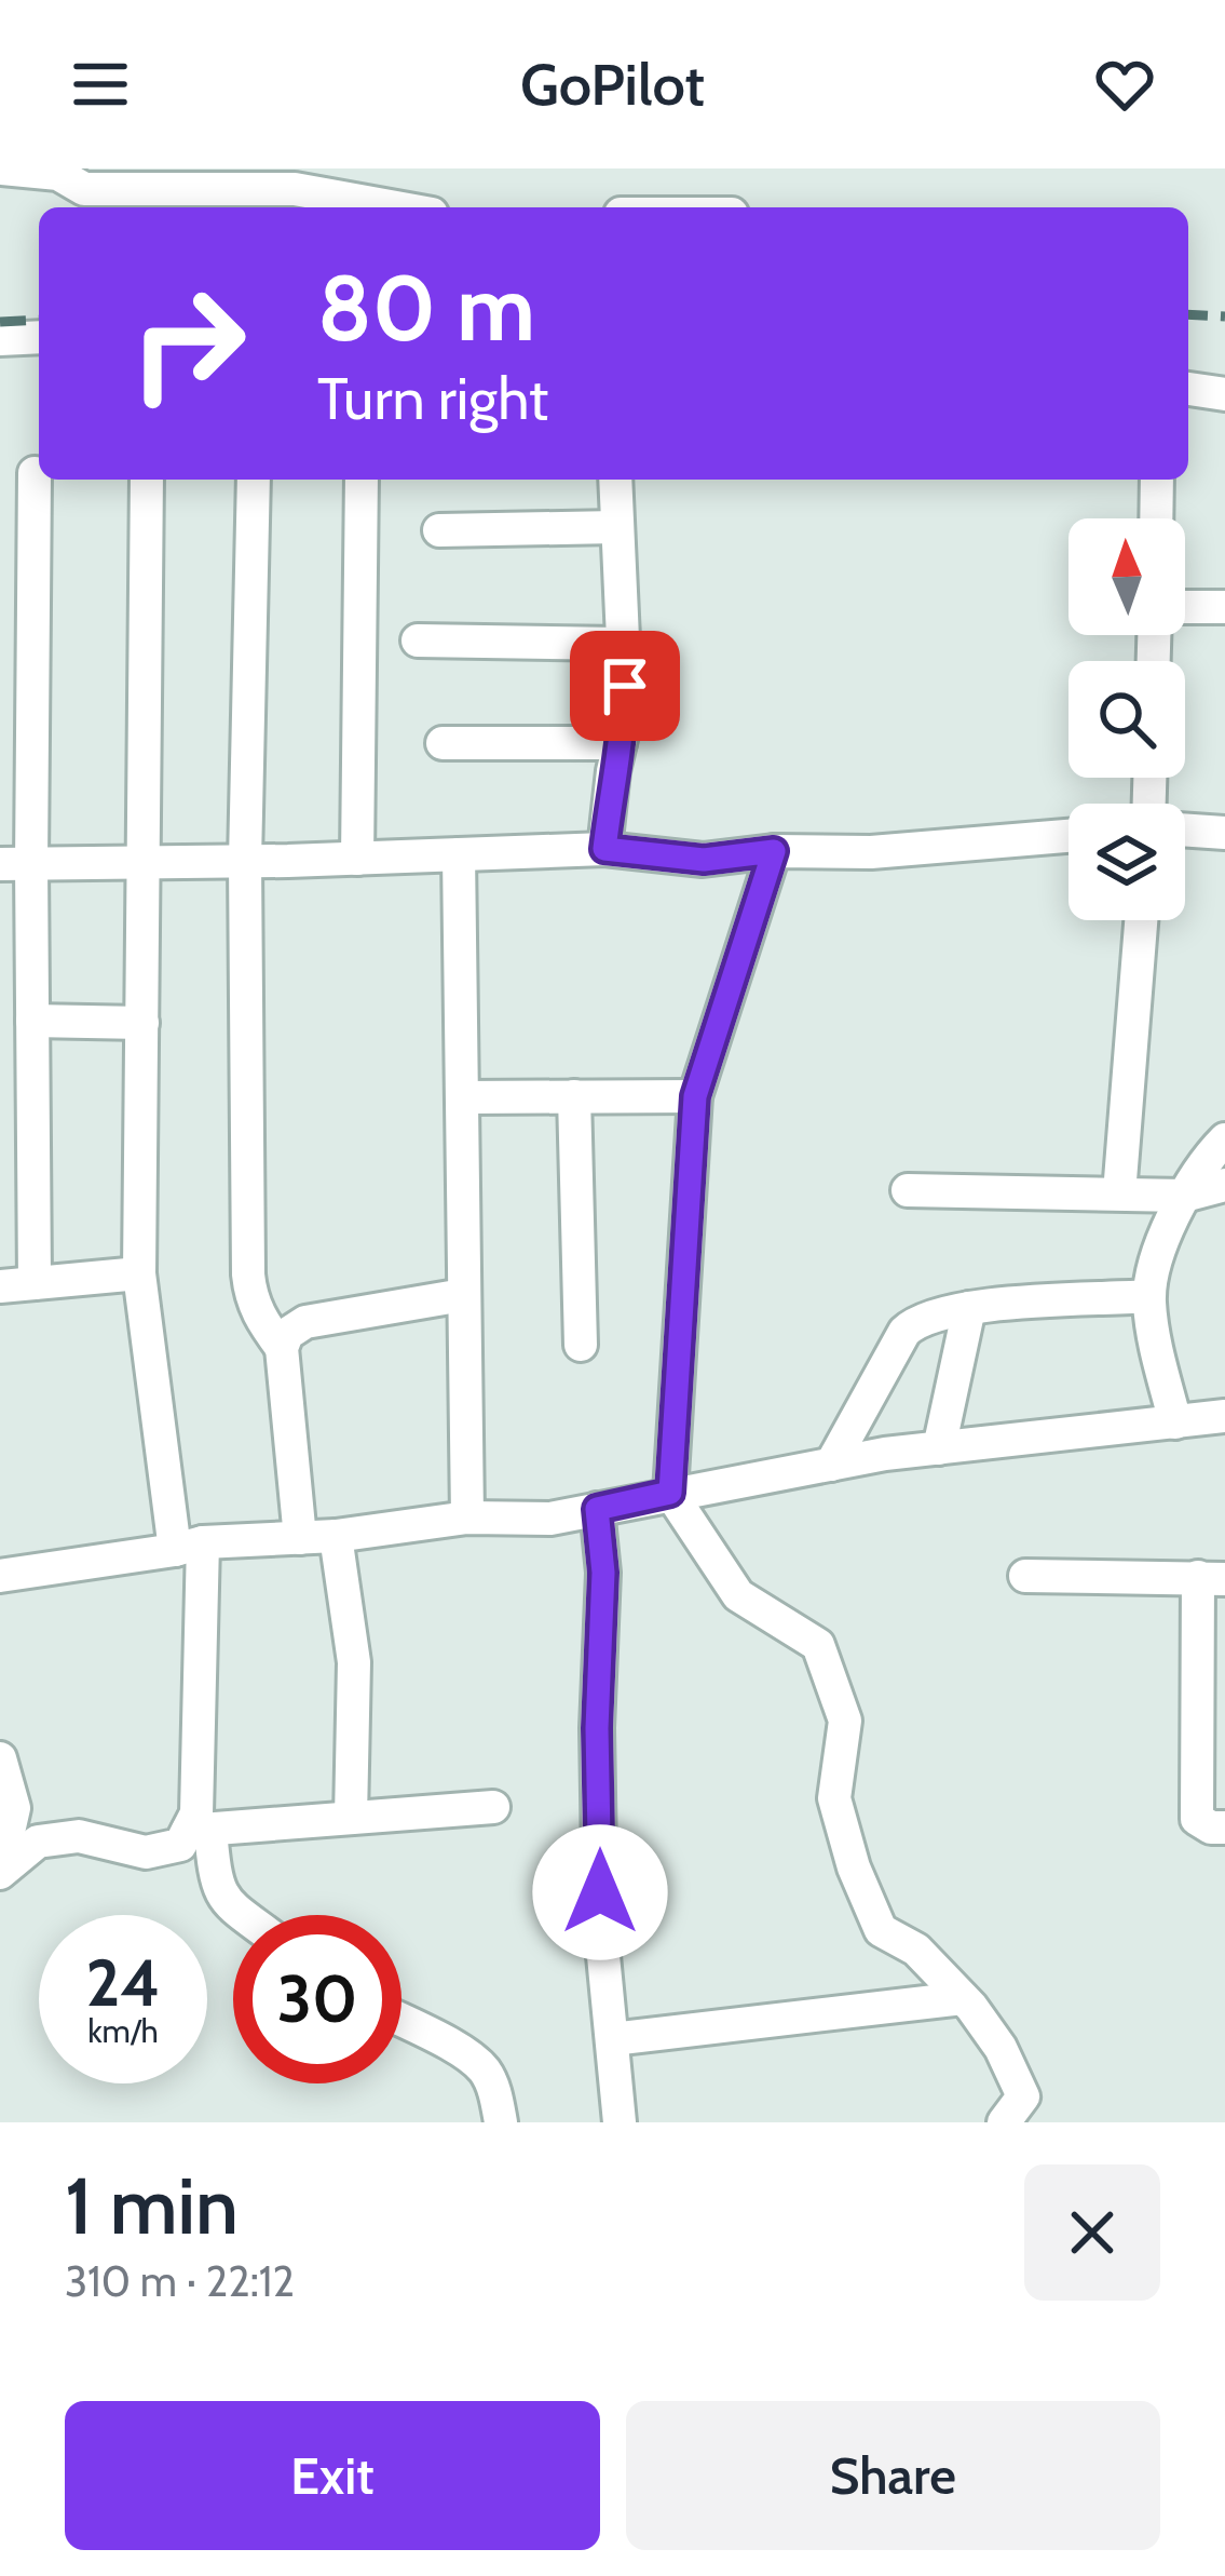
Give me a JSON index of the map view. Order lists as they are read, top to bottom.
{
  "north": "top",
  "page": {
    "header": "GoPilot",
    "turn": ["80 m", "Turn right"],
    "speed": "24 km/h",
    "limit": "30",
    "heading": ["1 min", "310 m · 22:12"],
    "buttons": ["Exit", "Share"]
  }
}
